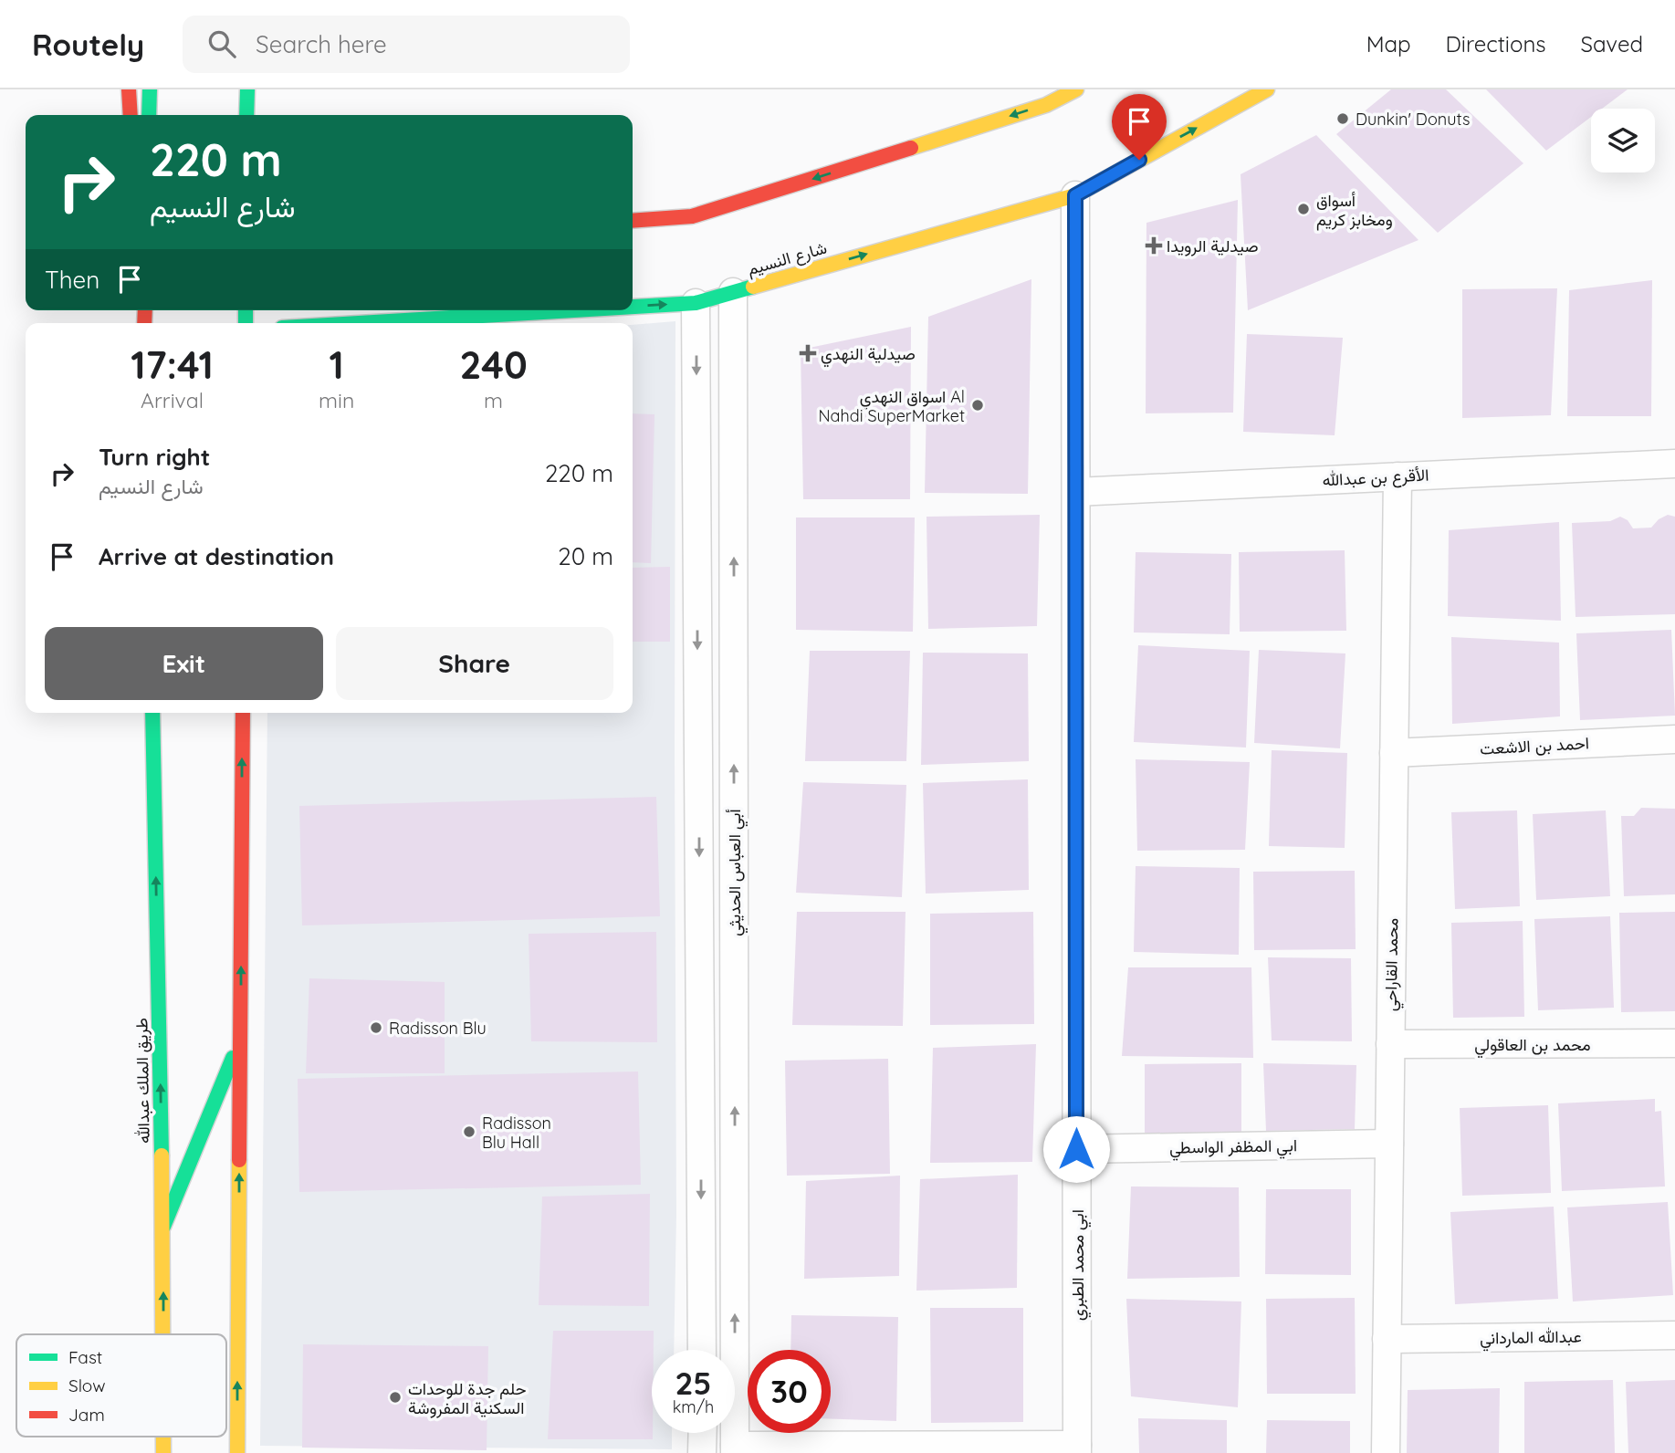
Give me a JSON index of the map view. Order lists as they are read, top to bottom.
{
  "streets": {
    "main road": ["شارع النسيم", "طريق الملك عبدالله"],
    "street": [
      "الأقرع بن عبدالله",
      "احمد بن الاشعت",
      "أبي العباس الحديثي",
      "محمد القاراحي",
      "محمد بن العاقولي",
      "ابي المظفر الواسطي",
      "ابي محمد الطبري",
      "عبدالله المارداني"
    ]
  },
  "crossings": [
    ["شارع النسيم", "أبي العباس الحديثي"],
    ["شارع النسيم", "ابي محمد الطبري"],
    ["الأقرع بن عبدالله", "محمد القاراحي"],
    ["الأقرع بن عبدالله", "ابي محمد الطبري"],
    ["احمد بن الاشعت", "محمد القاراحي"],
    ["محمد القاراحي", "محمد بن العاقولي"],
    ["محمد القاراحي", "ابي المظفر الواسطي"],
    ["محمد القاراحي", "عبدالله المارداني"],
    ["ابي المظفر الواسطي", "ابي محمد الطبري"]
  ],
  "places": {
    "other": [
      "Dunkin' Donuts",
      "أسواق ومخابز كريم",
      "اسواق النهدي Al Nahdi SuperMarket",
      "Radisson Blu",
      "Radisson Blu Hall",
      "حلم جدة للوحدات السكنية المفروشة"
    ],
    "health": ["صيدلية الرويدا", "صيدلية النهدي"]
  },
  "legend": ["Fast", "Slow", "Jam"],
  "page": {
    "header": "Routely",
    "search": "Search here",
    "nav": ["Map", "Directions", "Saved"],
    "turn": ["220 m", "شارع النسيم"],
    "then": "Then",
    "eta": [
      "17:41",
      "Arrival",
      "1",
      "min",
      "240",
      "m"
    ],
    "list": [
      {
        "name": "Turn right",
        "note": "شارع النسيم",
        "value": "220 m"
      },
      {
        "name": "Arrive at destination",
        "value": "20 m"
      }
    ],
    "buttons": ["Exit", "Share"],
    "speed": "25 km/h",
    "limit": "30"
  }
}
